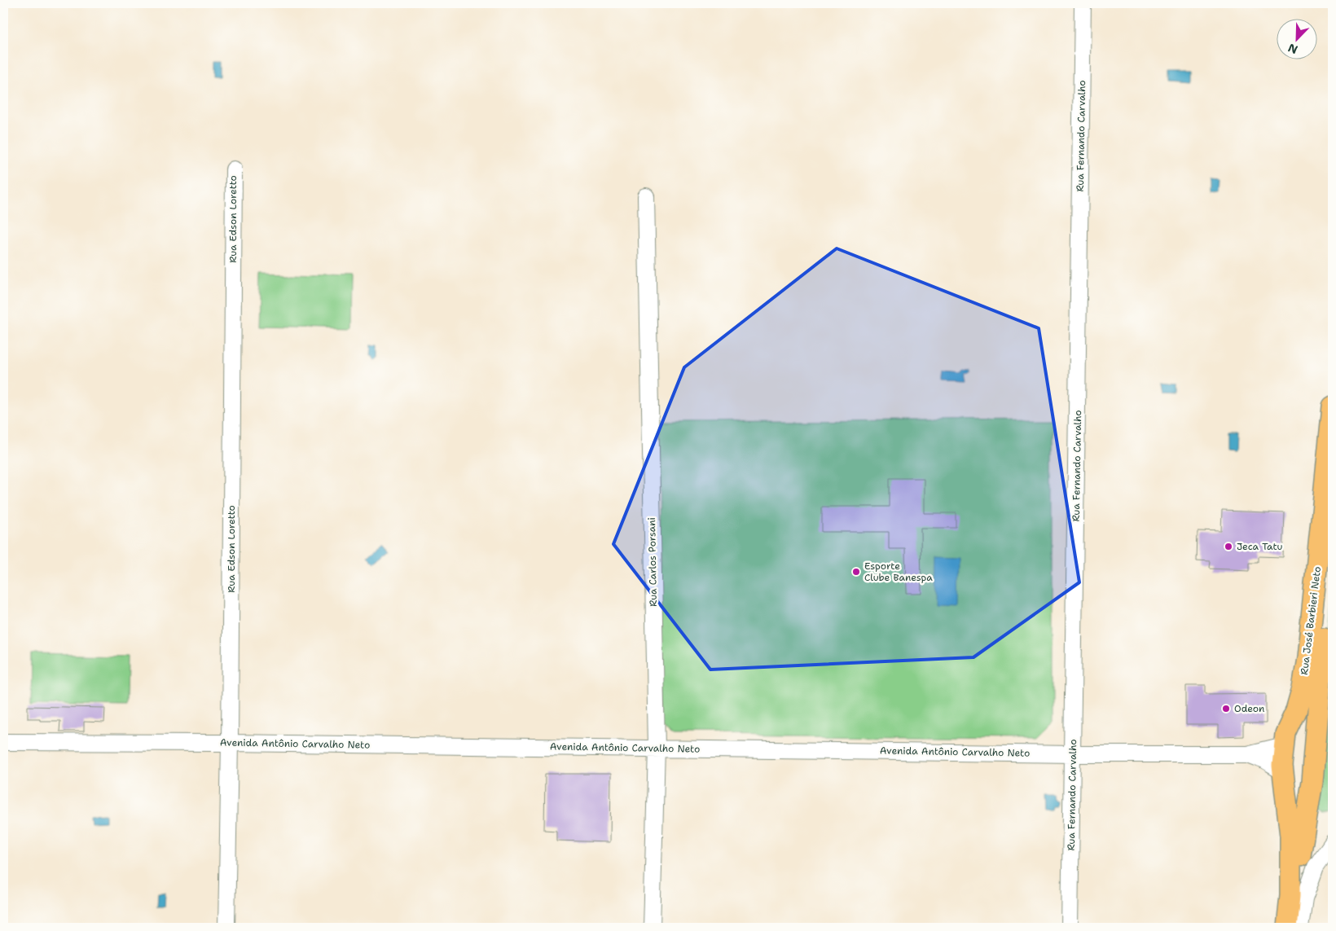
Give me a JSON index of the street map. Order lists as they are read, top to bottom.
{
  "streets": {
    "main road": ["Rua José Barbieri Neto"],
    "street": [
      "Rua Fernando Carvalho",
      "Rua Edson Loretto",
      "Rua Carlos Porsani",
      "Avenida Antônio Carvalho Neto"
    ]
  },
  "crossings": [
    ["Rua Fernando Carvalho", "Avenida Antônio Carvalho Neto"],
    ["Rua Edson Loretto", "Avenida Antônio Carvalho Neto"],
    ["Rua Carlos Porsani", "Avenida Antônio Carvalho Neto"]
  ],
  "places": ["Jeca Tatu", "Esporte Clube Banespa", "Odeon"],
  "north": "bottom left"
}
